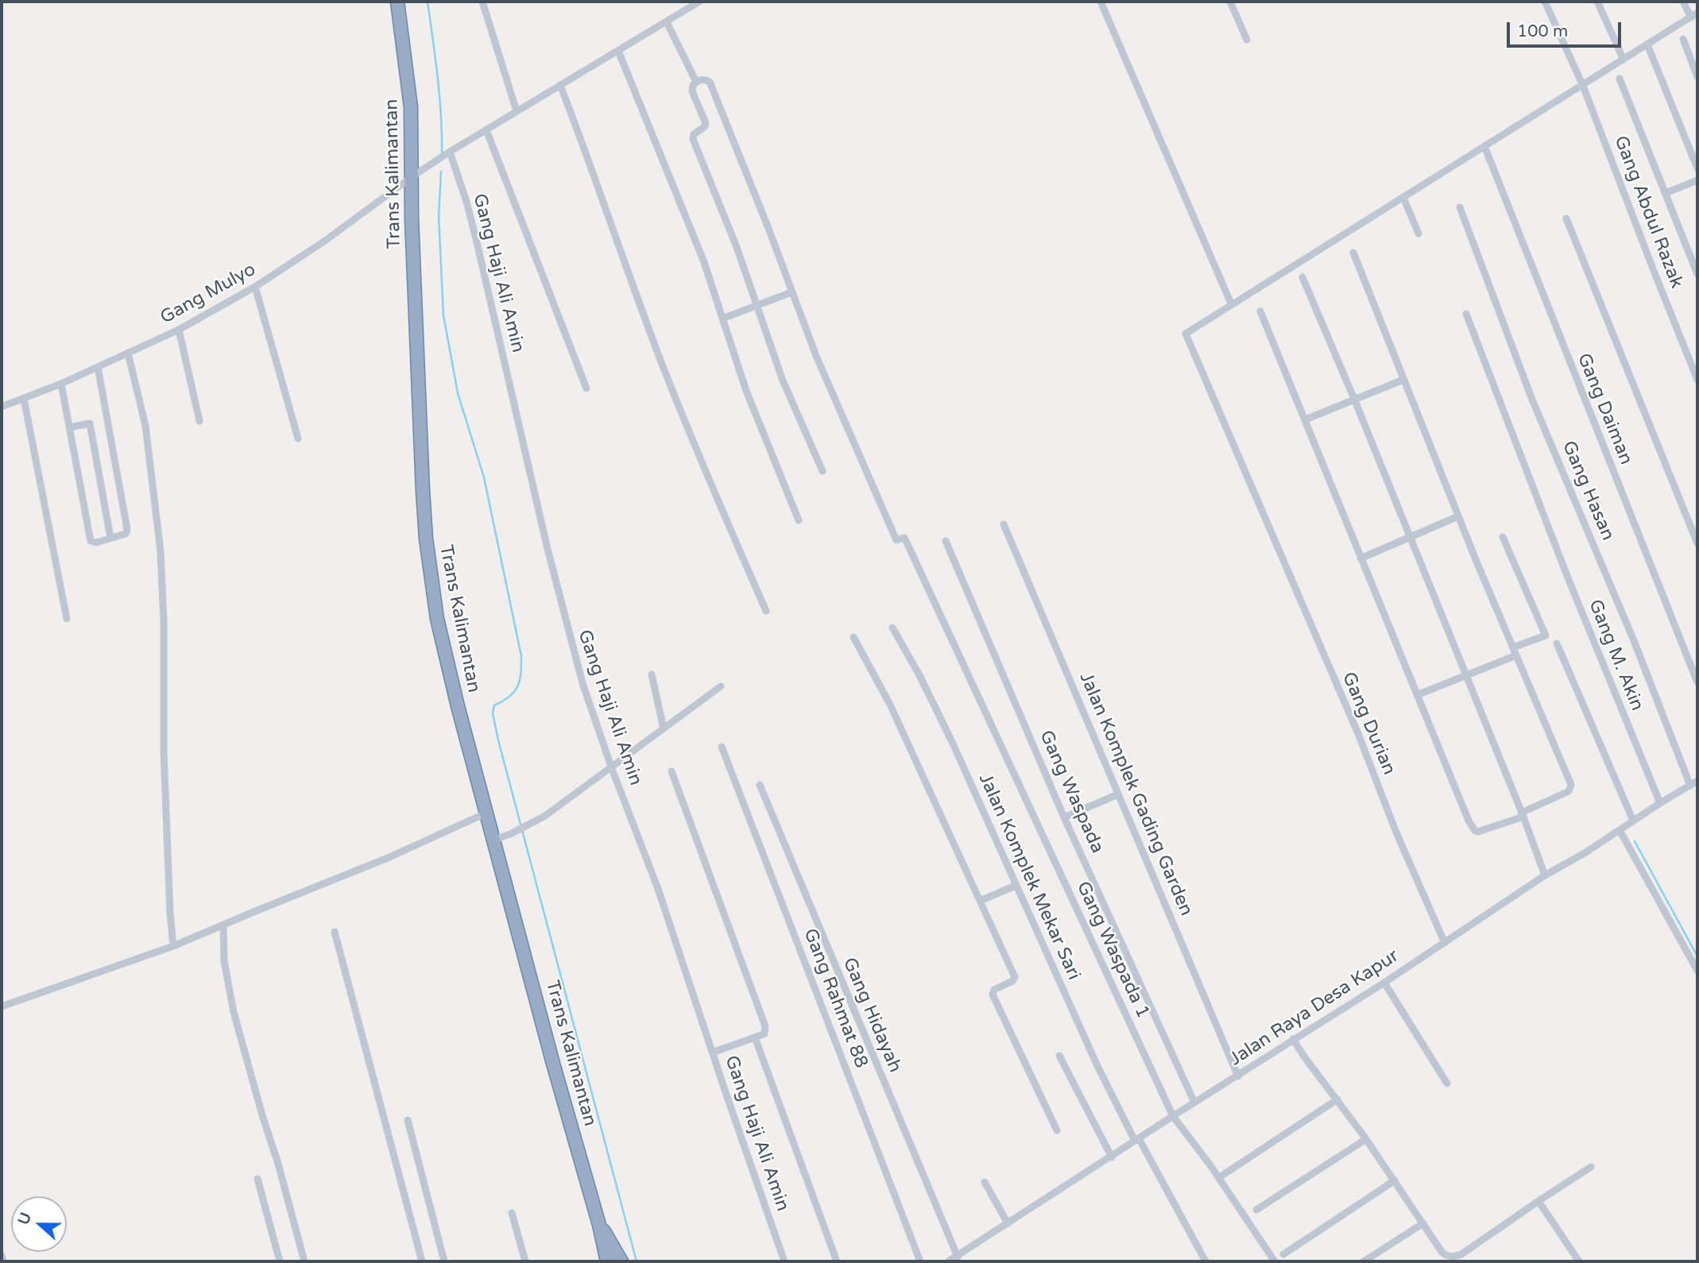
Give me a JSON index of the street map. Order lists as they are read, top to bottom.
{
  "streets": {
    "highway": ["Trans Kalimantan"],
    "street": [
      "Gang Abdul Razak",
      "Gang Haji Ali Amin",
      "Gang Mulyo",
      "Gang Daiman",
      "Gang Hasan",
      "Gang M. Akin",
      "Gang Durian",
      "Gang Waspada",
      "Jalan Komplek Gading Garden",
      "Jalan Komplek Mekar Sari",
      "Gang Waspada 1",
      "Gang Rahmat 88",
      "Jalan Raya Desa Kapur",
      "Gang Hidayah"
    ]
  },
  "crossings": [
    ["Trans Kalimantan", "Gang Mulyo"],
    ["Gang Haji Ali Amin", "Gang Mulyo"],
    ["Gang Hasan", "Jalan Raya Desa Kapur"],
    ["Gang M. Akin", "Jalan Raya Desa Kapur"],
    ["Gang Durian", "Jalan Raya Desa Kapur"],
    ["Gang Waspada", "Jalan Raya Desa Kapur"],
    ["Jalan Komplek Gading Garden", "Jalan Raya Desa Kapur"],
    ["Jalan Komplek Mekar Sari", "Jalan Raya Desa Kapur"],
    ["Gang Waspada 1", "Jalan Raya Desa Kapur"],
    ["Jalan Raya Desa Kapur", "Gang Hidayah"]
  ],
  "scale_bar": "100 m",
  "north": "left"
}
